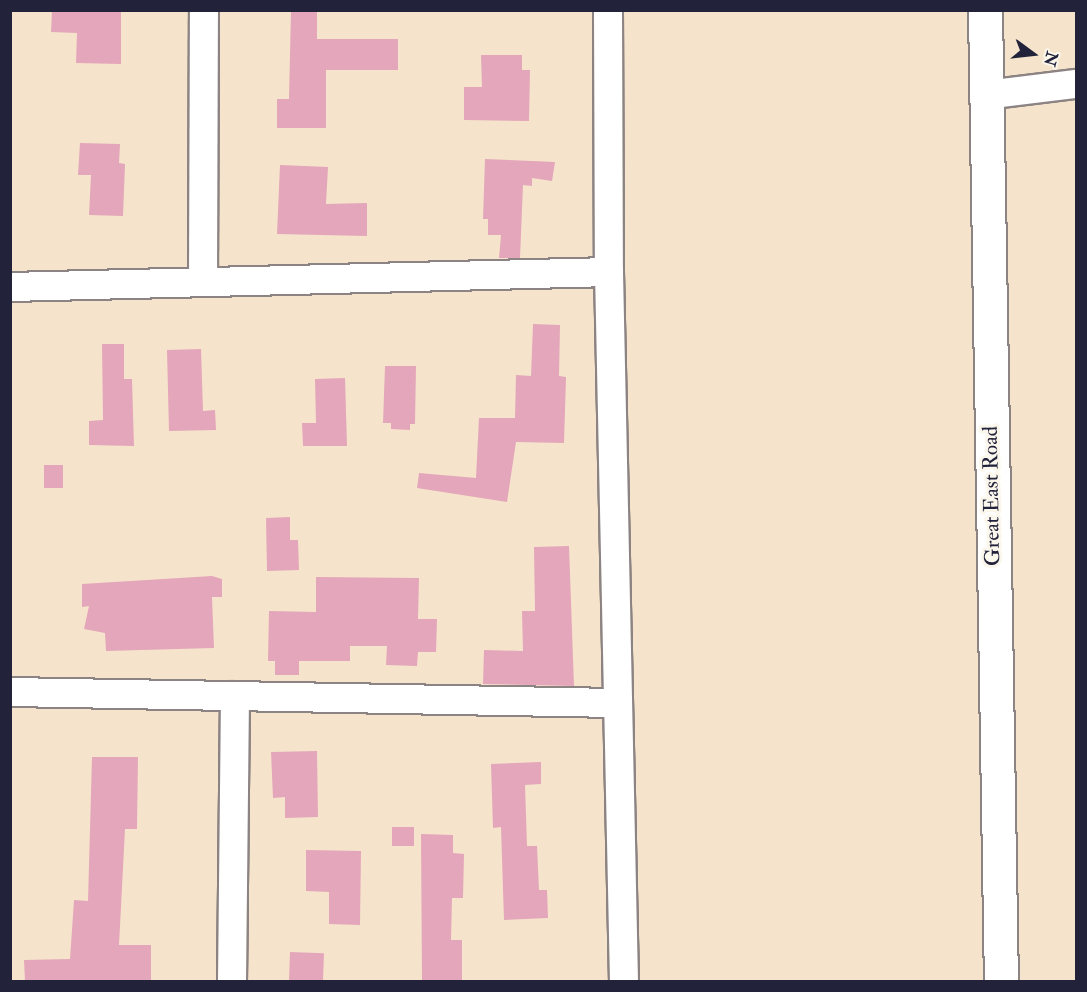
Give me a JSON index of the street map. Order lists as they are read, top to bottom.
{
  "streets": {
    "main road": ["Great East Road"]
  },
  "north": "right"
}
